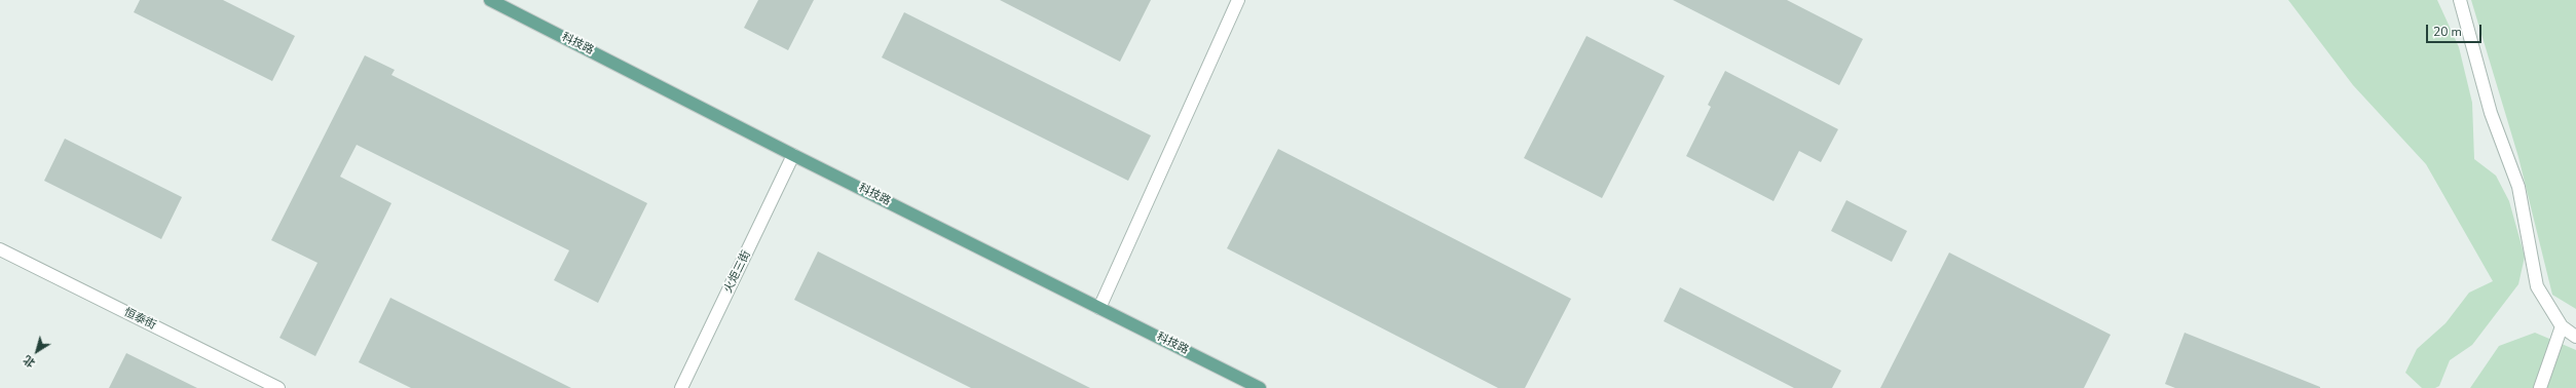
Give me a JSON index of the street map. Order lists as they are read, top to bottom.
{
  "streets": {
    "main road": ["科技路"],
    "street": ["火炬三街", "恒泰街"]
  },
  "crossings": [
    ["科技路", "火炬三街"]
  ],
  "scale_bar": "20 m",
  "north": "bottom left"
}
